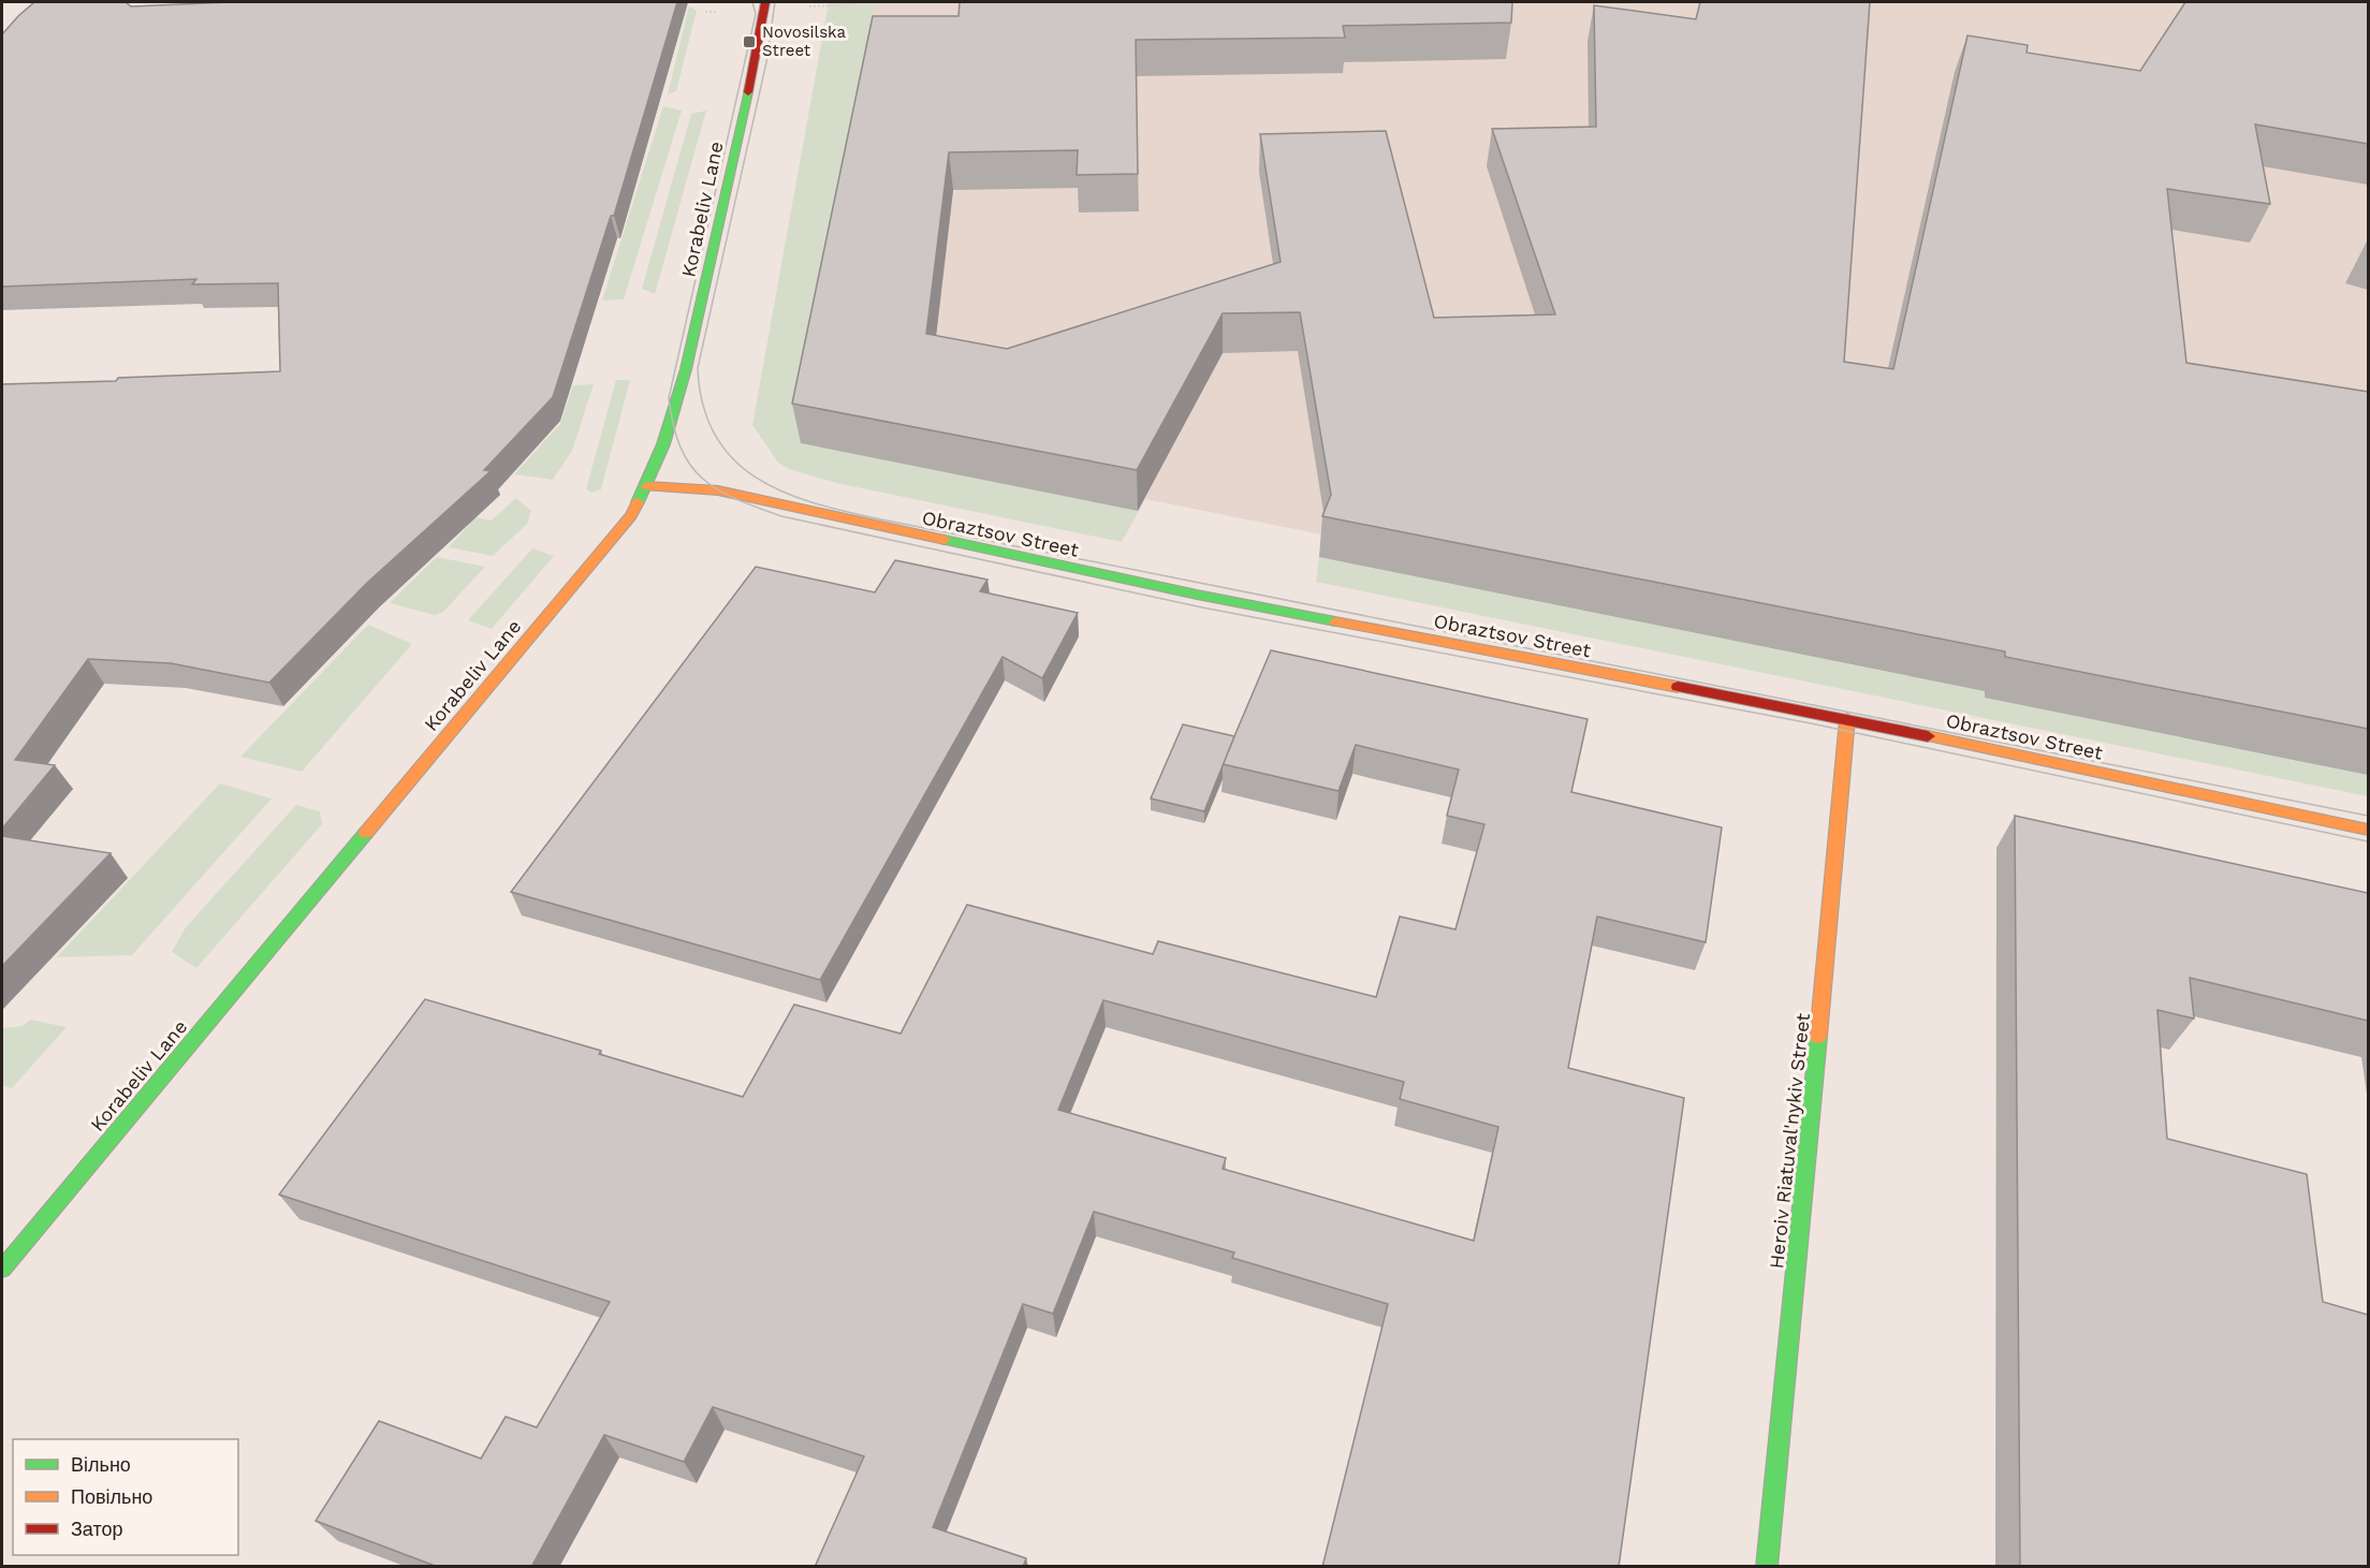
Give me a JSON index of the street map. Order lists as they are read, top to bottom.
{
  "streets": {
    "street": ["Korabeliv Lane", "Obraztsov Street", "Heroiv Riatuval'nykiv Street"]
  },
  "crossings": [
    ["Korabeliv Lane", "Obraztsov Street"],
    ["Obraztsov Street", "Heroiv Riatuval'nykiv Street"]
  ],
  "places": {
    "transit": ["Novosilska Street"]
  },
  "legend": ["Вільно", "Повільно", "Затор"]
}
